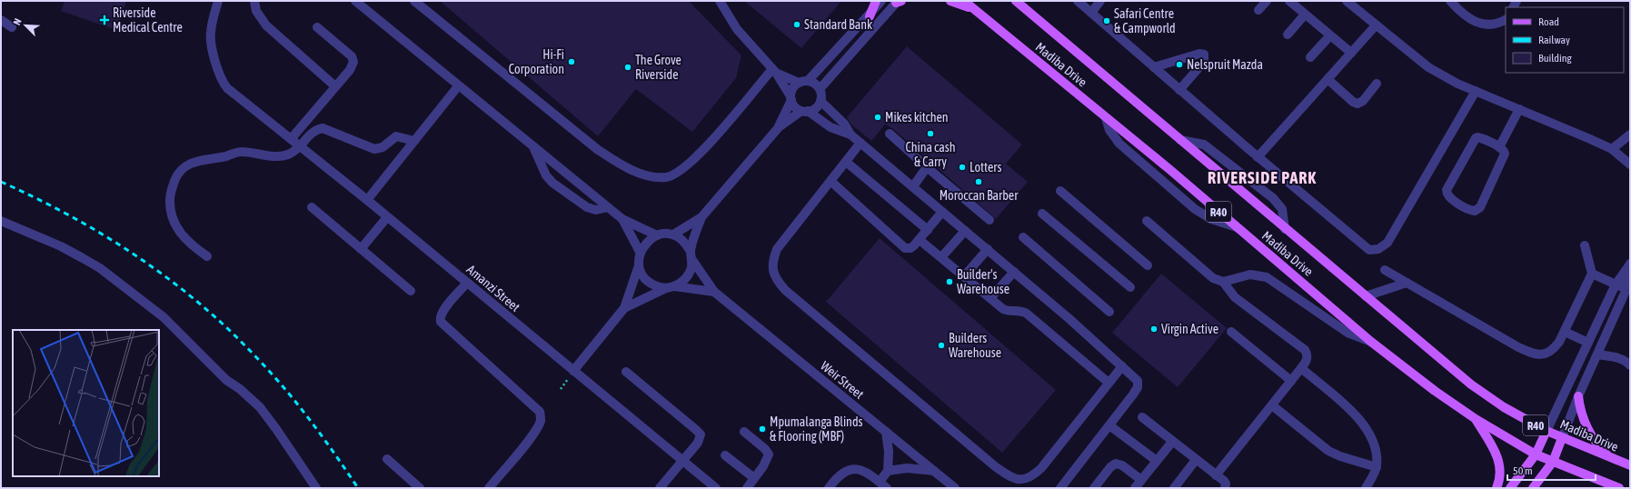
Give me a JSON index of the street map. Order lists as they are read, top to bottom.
{
  "streets": {
    "main road": ["Madiba Drive", "R40"],
    "street": ["Amanzi Street", "Weir Street"]
  },
  "districts": ["RIVERSIDE PARK"],
  "places": {
    "health": ["Riverside Medical Centre"],
    "other": [
      "Safari Centre & Campworld",
      "Standard Bank",
      "Hi-Fi Corporation",
      "Nelspruit Mazda",
      "The Grove Riverside",
      "Mikes kitchen",
      "China cash & Carry",
      "Lotters",
      "Moroccan Barber",
      "Builder's Warehouse",
      "Virgin Active",
      "Builders Warehouse",
      "Mpumalanga Blinds & Flooring (MBF)"
    ]
  },
  "legend": ["Road", "Railway", "Building"],
  "scale_bar": "50 m",
  "north": "top left"
}
